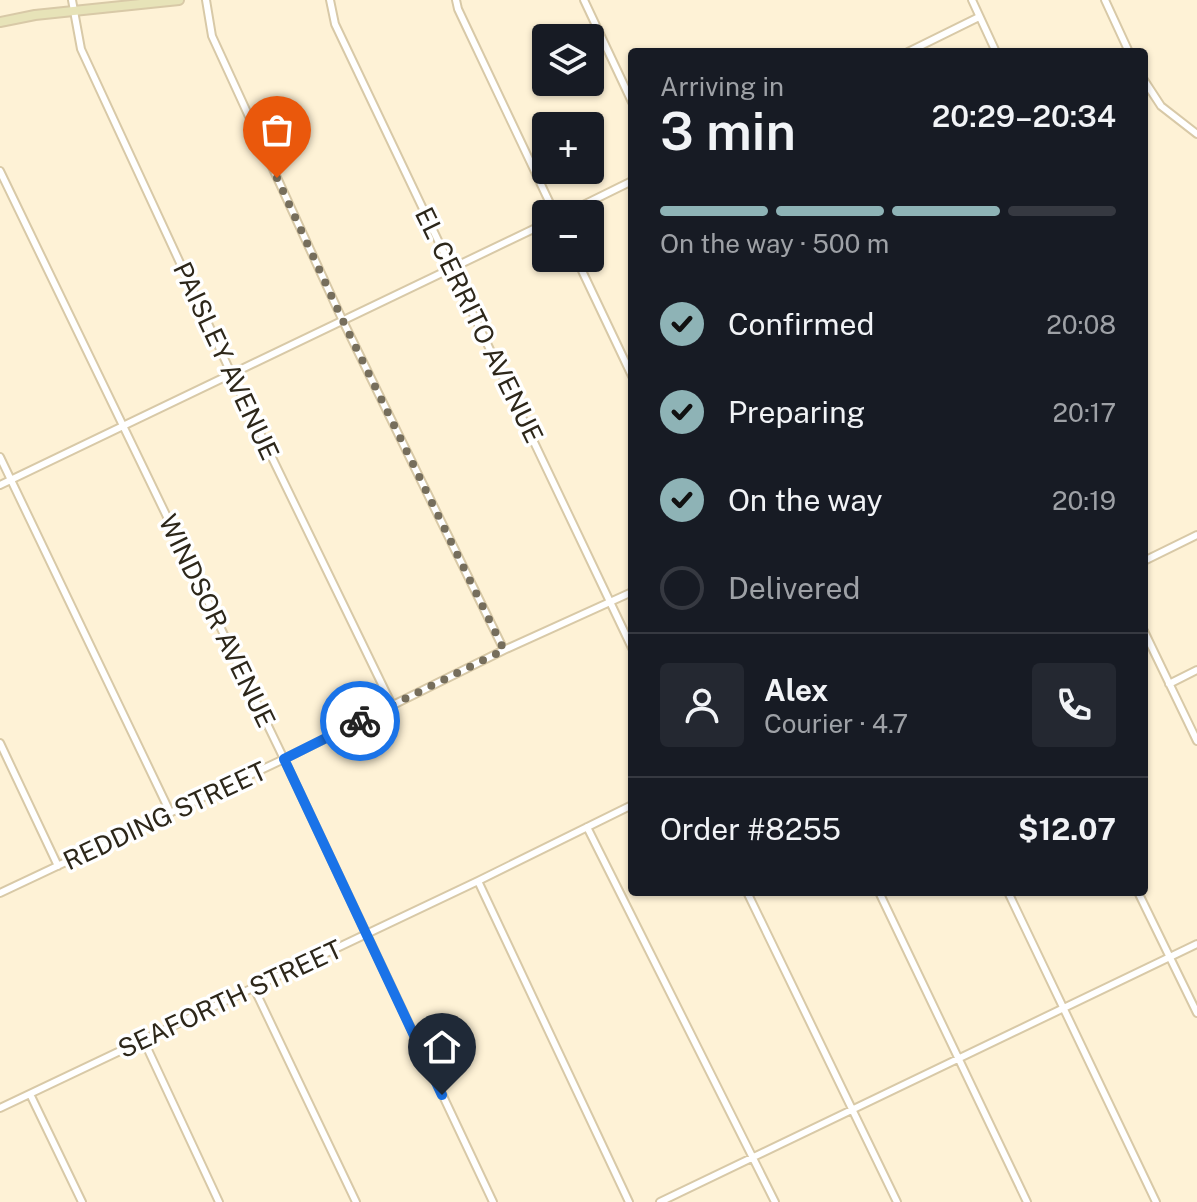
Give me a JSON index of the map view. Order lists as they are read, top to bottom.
{
  "streets": {
    "street": [
      "EL CERRITO AVENUE",
      "PAISLEY AVENUE",
      "WINDSOR AVENUE",
      "REDDING STREET",
      "SEAFORTH STREET"
    ]
  },
  "crossings": [
    ["EL CERRITO AVENUE", "REDDING STREET"],
    ["PAISLEY AVENUE", "REDDING STREET"],
    ["WINDSOR AVENUE", "REDDING STREET"],
    ["WINDSOR AVENUE", "SEAFORTH STREET"]
  ],
  "page": {
    "map_buttons": ["+", "−"],
    "heading": ["3 min", "Arriving in", "20:29–20:34"],
    "panel": [
      "Alex",
      "Courier · 4.7",
      "Order #8255",
      "$12.07"
    ],
    "bar": "On the way · 500 m",
    "list": [
      ["Confirmed", "20:08"],
      ["Preparing", "20:17"],
      ["On the way", "20:19"],
      "Delivered"
    ]
  }
}
